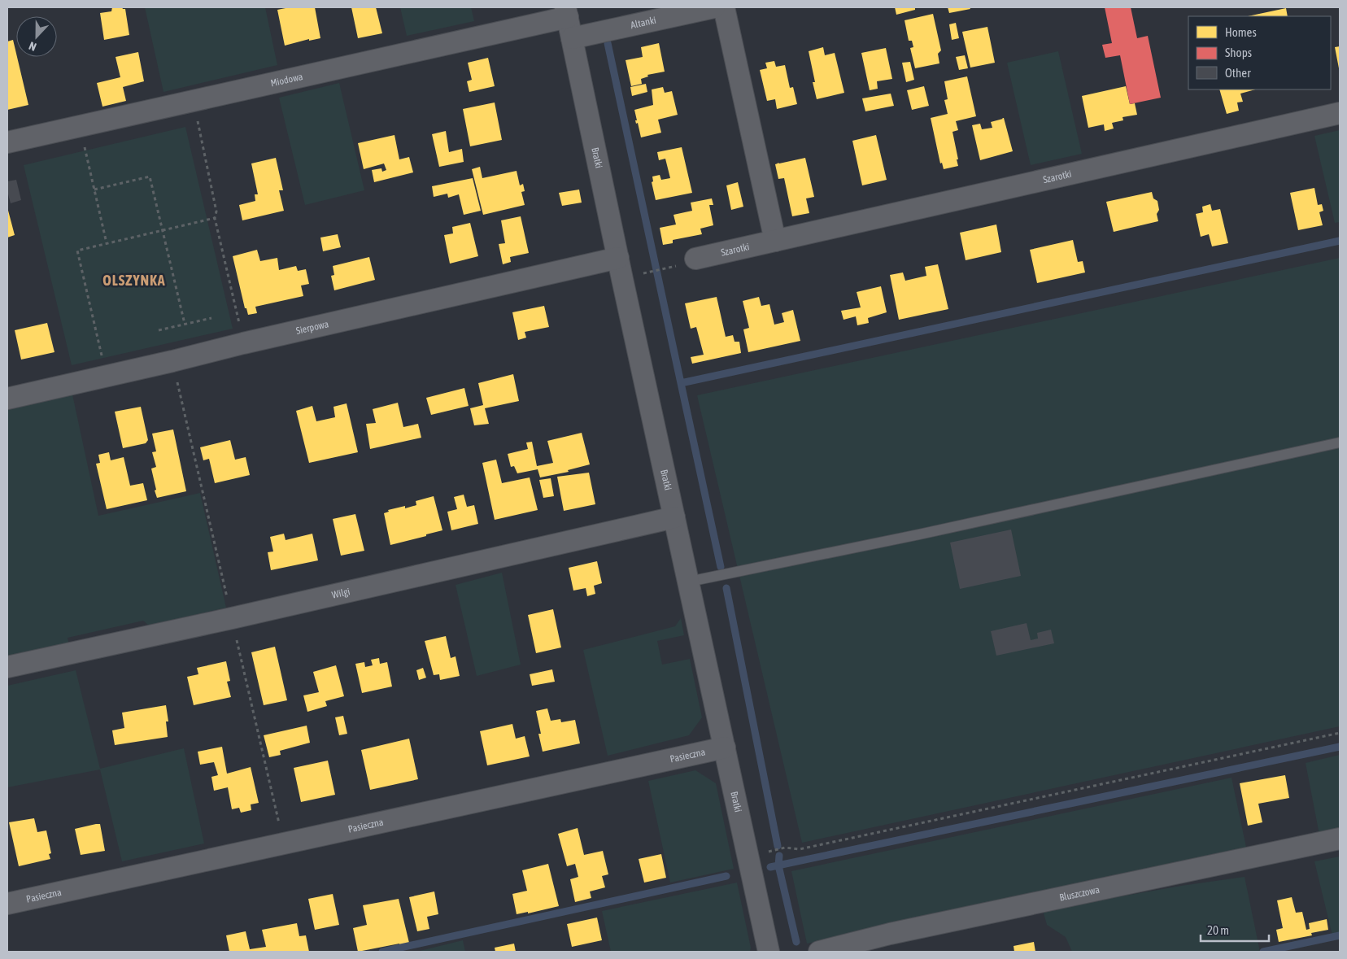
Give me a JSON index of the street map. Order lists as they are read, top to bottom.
{
  "streets": {
    "street": [
      "Altanki",
      "Miodowa",
      "Bratki",
      "Szarotki",
      "Sierpowa",
      "Wilgi",
      "Pasieczna",
      "Bluszczowa"
    ]
  },
  "crossings": [
    ["Altanki", "Bratki"],
    ["Miodowa", "Bratki"],
    ["Bratki", "Sierpowa"],
    ["Bratki", "Wilgi"],
    ["Bratki", "Pasieczna"]
  ],
  "districts": ["OLSZYNKA"],
  "legend": ["Homes", "Shops", "Other"],
  "scale_bar": "20 m",
  "north": "bottom"
}
